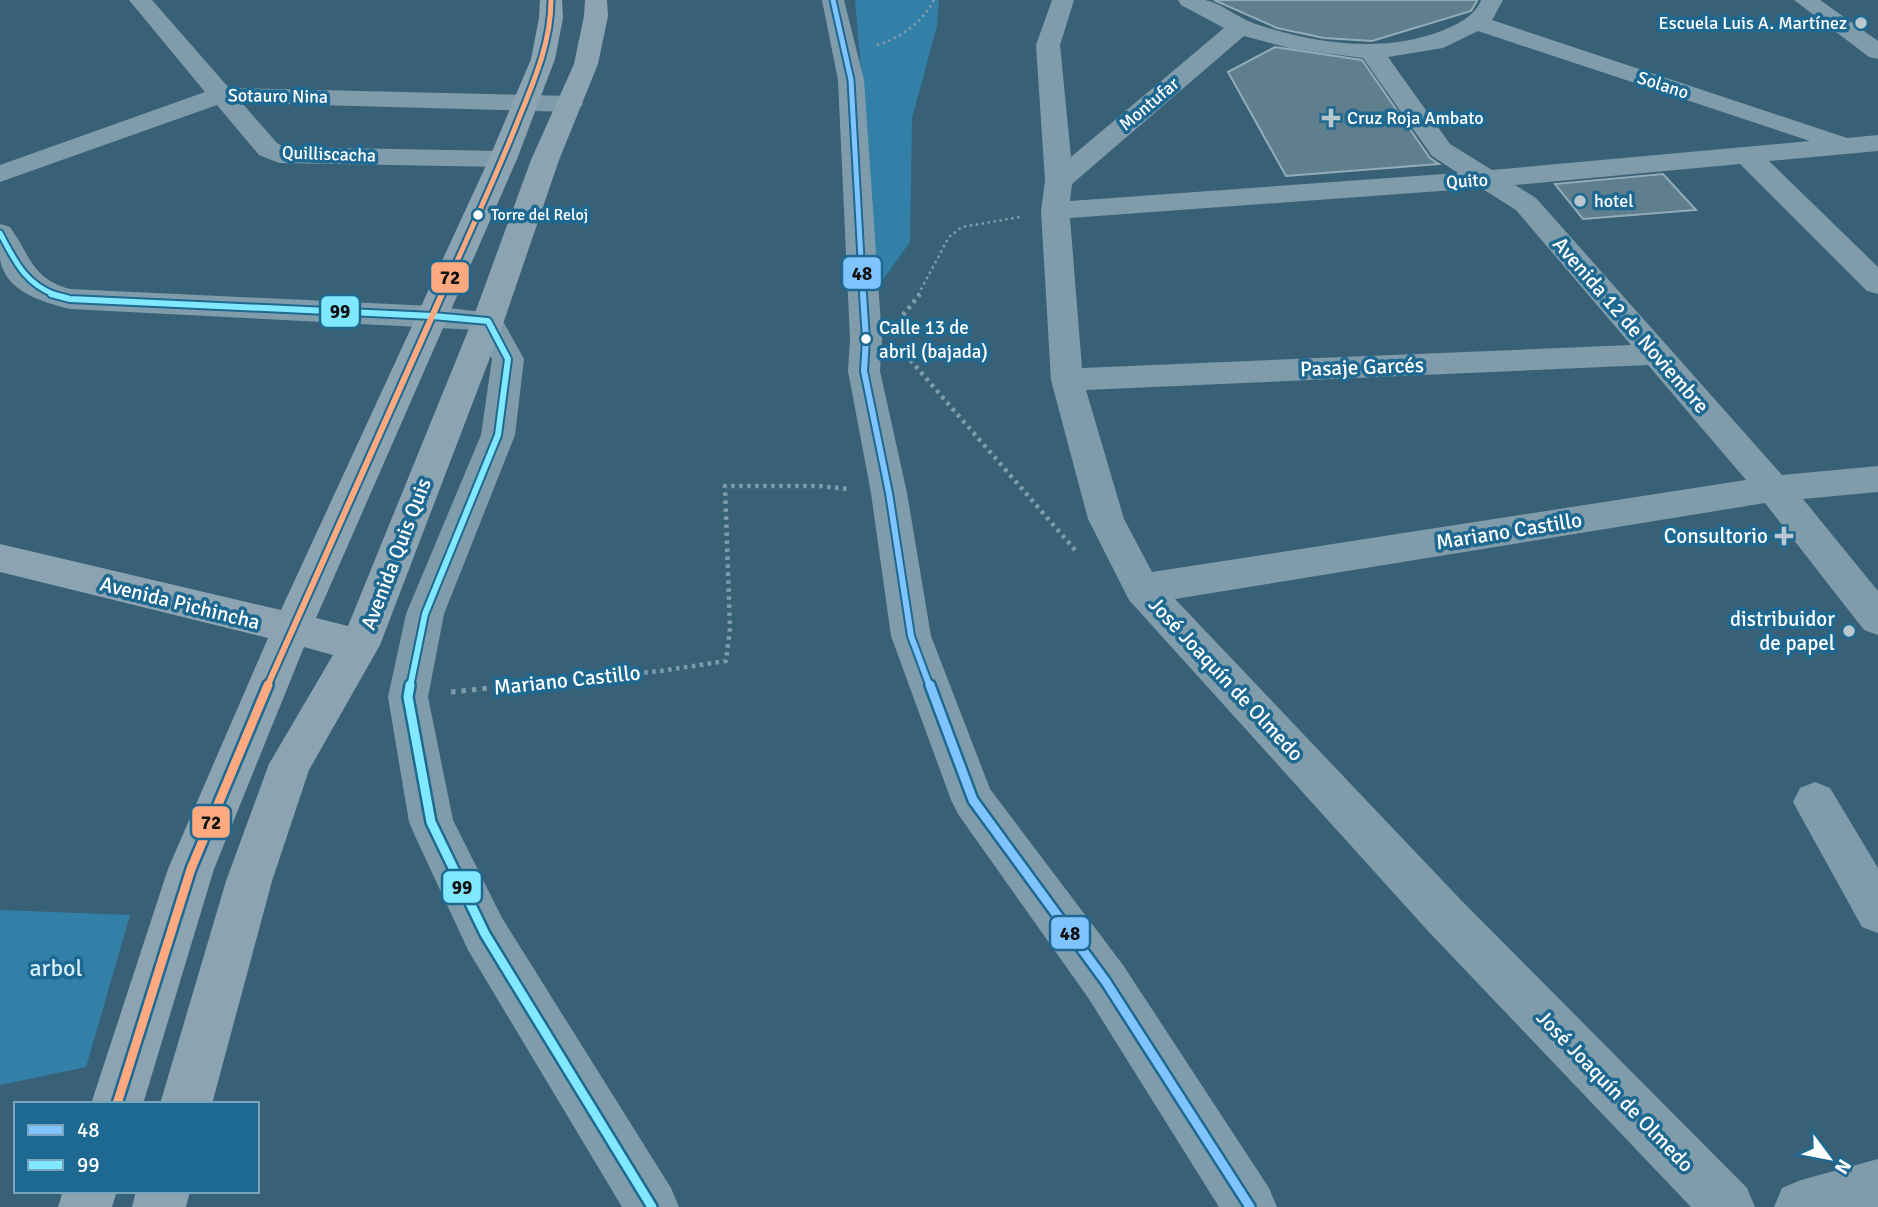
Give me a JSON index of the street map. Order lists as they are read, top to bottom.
{
  "streets": {
    "main road": ["Avenida Quis Quis", "Avenida Pichincha"],
    "street": [
      "Solano",
      "Sotauro Nina",
      "Montufar",
      "Quilliscacha",
      "Quito",
      "Avenida 12 de Noviembre",
      "Pasaje Garcés",
      "Mariano Castillo",
      "José Joaquín de Olmedo"
    ]
  },
  "crossings": [
    ["Solano", "Quito"],
    ["Sotauro Nina", "Quilliscacha"],
    ["Sotauro Nina", "Avenida Quis Quis"],
    ["Montufar", "Quito"],
    ["Montufar", "José Joaquín de Olmedo"],
    ["Quito", "Avenida 12 de Noviembre"],
    ["Quito", "José Joaquín de Olmedo"],
    ["Avenida 12 de Noviembre", "Pasaje Garcés"],
    ["Avenida 12 de Noviembre", "Mariano Castillo"],
    ["Pasaje Garcés", "José Joaquín de Olmedo"],
    ["Mariano Castillo", "José Joaquín de Olmedo"],
    ["Avenida Quis Quis", "Avenida Pichincha"]
  ],
  "parks": ["arbol"],
  "places": {
    "other": [
      "Escuela Luis A. Martínez",
      "hotel",
      "Torre del Reloj",
      "Calle 13 de abril (bajada)",
      "distribuidor de papel"
    ],
    "health": ["Cruz Roja Ambato", "Consultorio"]
  },
  "lines": ["transit line 48", "transit line 72", "transit line 99"],
  "legend": ["48", "99"],
  "north": "bottom right"
}
